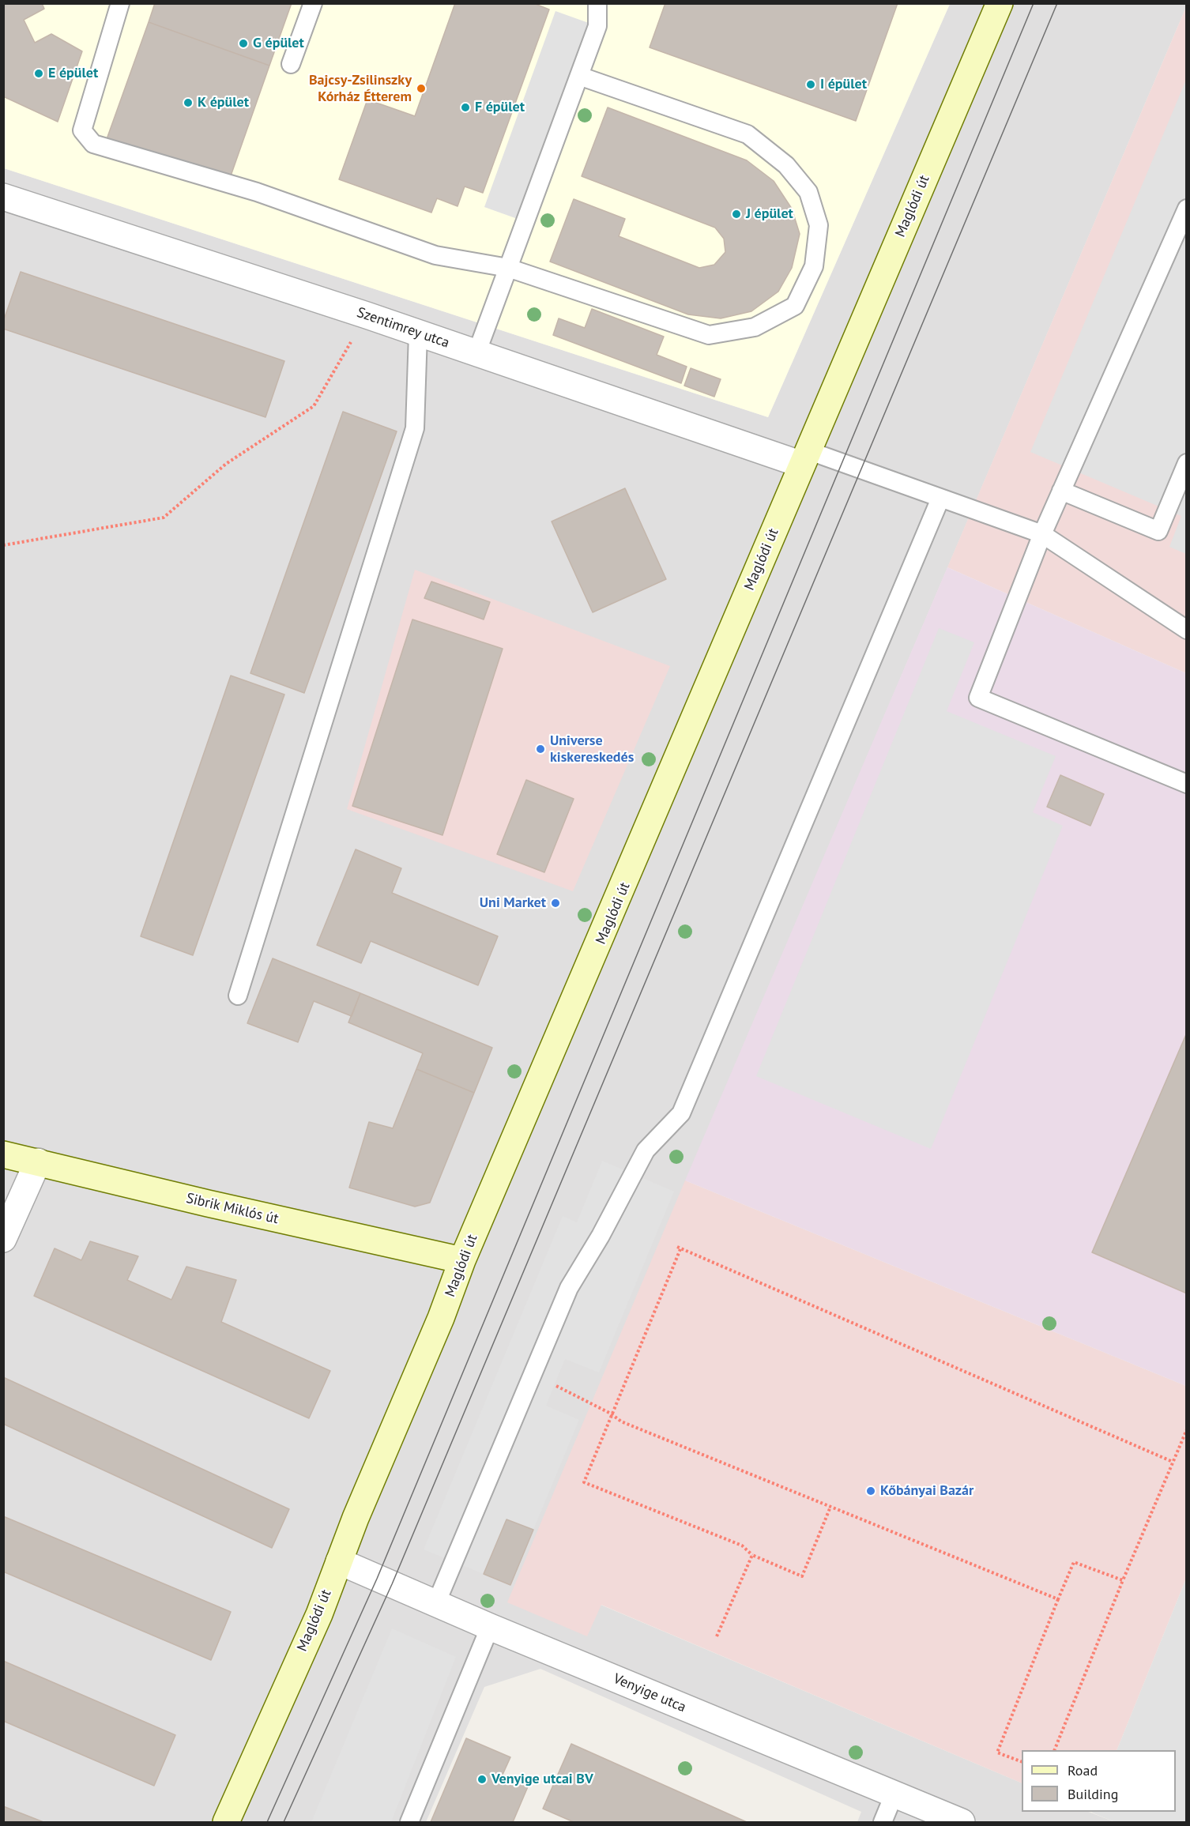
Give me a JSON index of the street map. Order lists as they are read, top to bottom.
{
  "streets": {
    "street": [
      "Maglódi út",
      "Szentimrey utca",
      "Sibrik Miklós út",
      "Venyige utca"
    ]
  },
  "crossings": [
    ["Maglódi út", "Szentimrey utca"],
    ["Maglódi út", "Sibrik Miklós út"],
    ["Maglódi út", "Venyige utca"]
  ],
  "places": [
    "G épület",
    "E épület",
    "I épület",
    "Bajcsy-Zsilinszky Kórház Étterem",
    "K épület",
    "F épület",
    "J épület",
    "Universe kiskereskedés",
    "Uni Market",
    "Kőbányai Bazár",
    "Venyige utcai BV"
  ],
  "legend": ["Road", "Building"]
}
